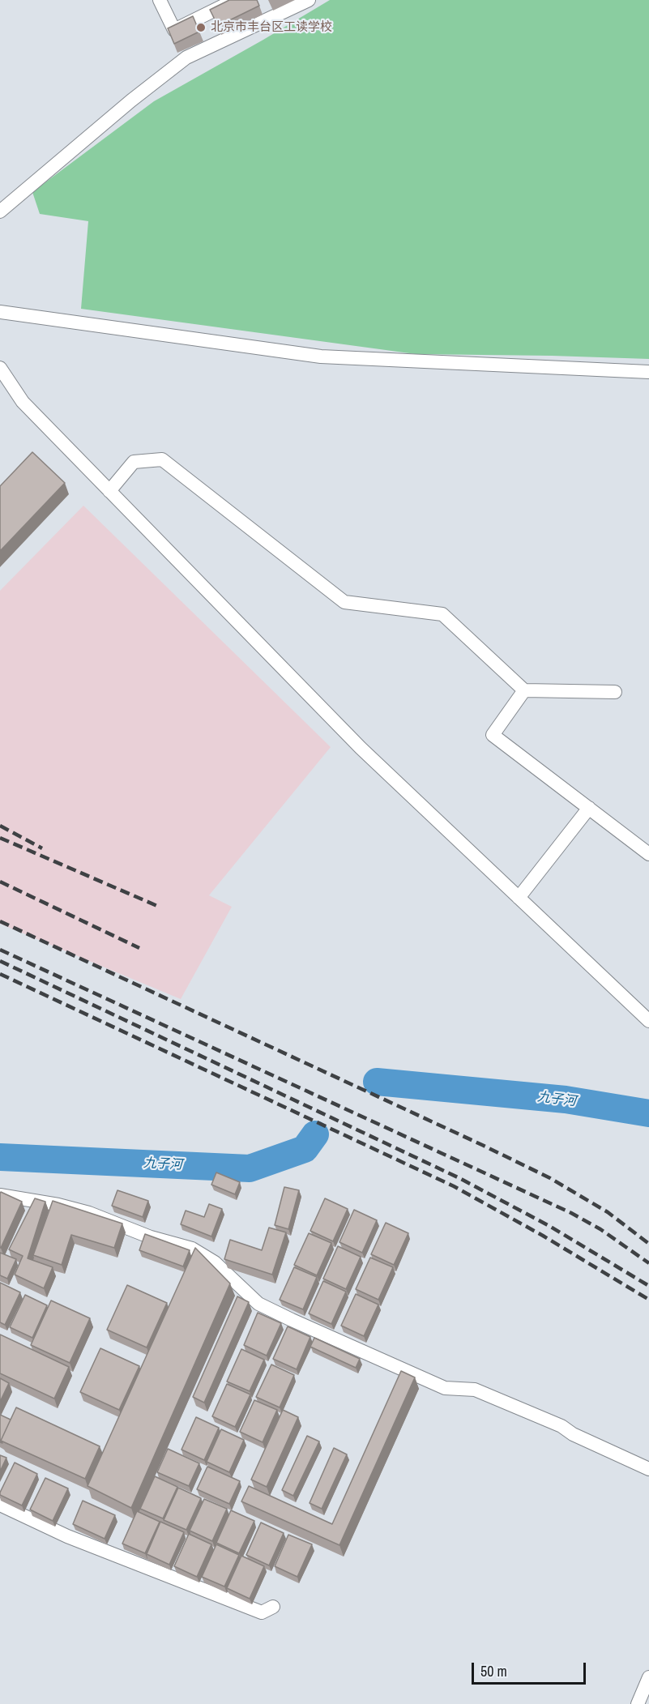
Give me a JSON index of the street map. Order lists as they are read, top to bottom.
{
  "water": ["九子河"],
  "places": ["北京市丰台区工读学校"],
  "scale_bar": "50 m"
}
